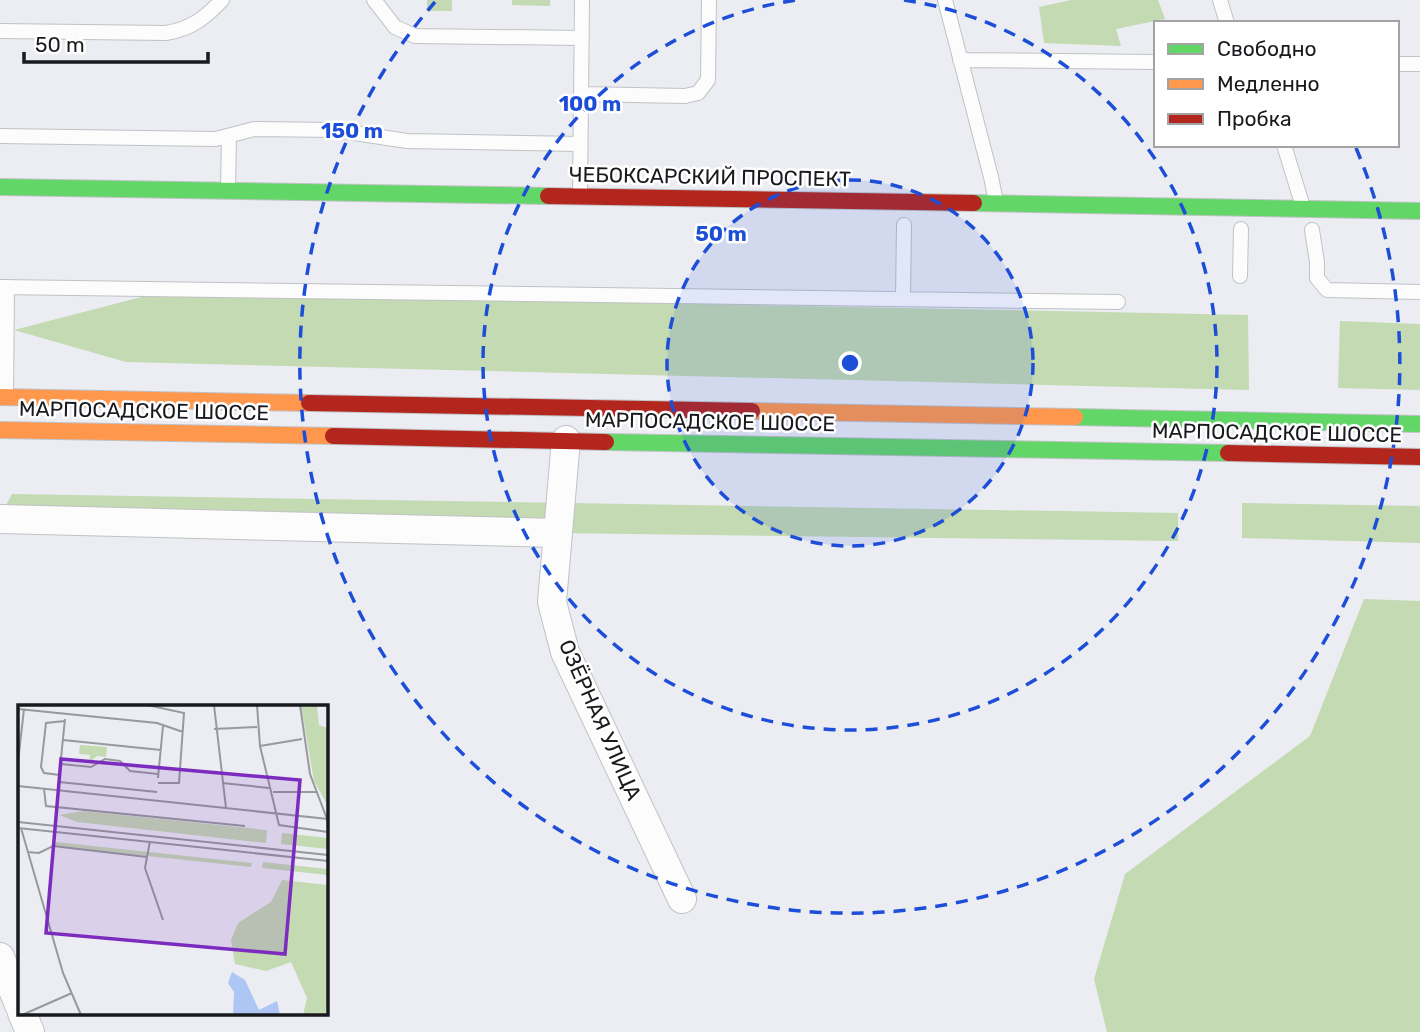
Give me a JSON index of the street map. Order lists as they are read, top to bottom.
{
  "streets": {
    "main road": ["ЧЕБОКСАРСКИЙ ПРОСПЕКТ", "МАРПОСАДСКОЕ ШОССЕ"],
    "street": ["ОЗЁРНАЯ УЛИЦА"]
  },
  "crossings": [
    ["МАРПОСАДСКОЕ ШОССЕ", "ОЗЁРНАЯ УЛИЦА"]
  ],
  "legend": ["Свободно", "Медленно", "Пробка"],
  "scale_bar": "50 m",
  "rings": ["100 m", "150 m", "50 m"]
}
